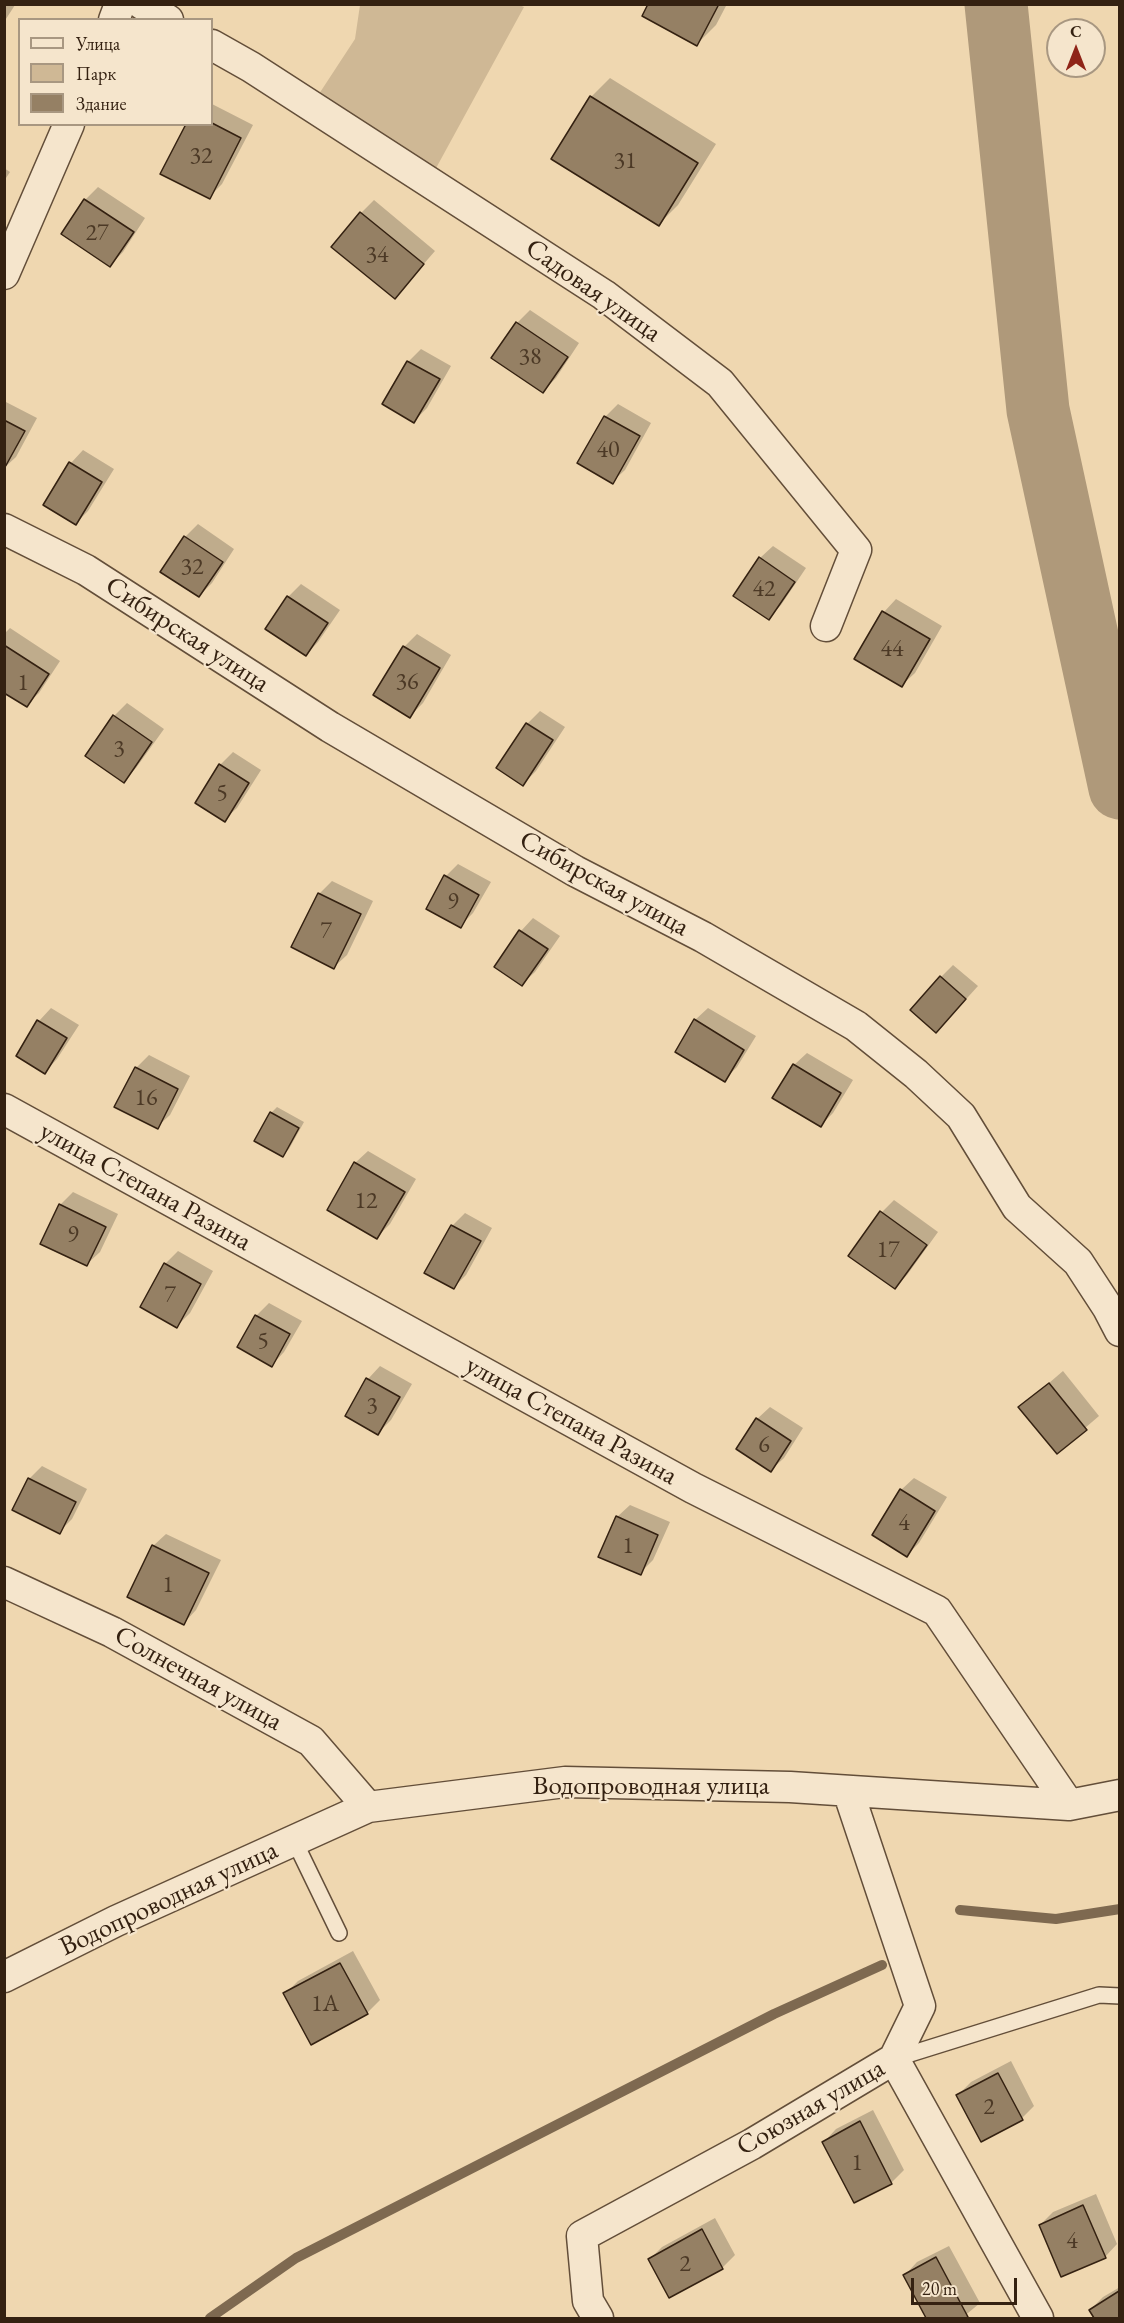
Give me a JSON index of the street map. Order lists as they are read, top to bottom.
{
  "streets": {
    "street": [
      "Садовая улица",
      "Сибирская улица",
      "улица Степана Разина",
      "Солнечная улица",
      "Водопроводная улица",
      "Союзная улица"
    ]
  },
  "crossings": [
    ["улица Степана Разина", "Водопроводная улица"],
    ["Солнечная улица", "Водопроводная улица"],
    ["Водопроводная улица", "Союзная улица"]
  ],
  "house_numbers": [
    "32",
    "31",
    "27",
    "34",
    "38",
    "40",
    "32",
    "42",
    "44",
    "36",
    "1",
    "3",
    "5",
    "9",
    "7",
    "16",
    "12",
    "9",
    "17",
    "7",
    "5",
    "3",
    "6",
    "4",
    "1",
    "1",
    "1А",
    "2",
    "1",
    "4",
    "2"
  ],
  "legend": ["Улица", "Парк", "Здание"],
  "scale_bar": "20 m",
  "north": "top"
}
